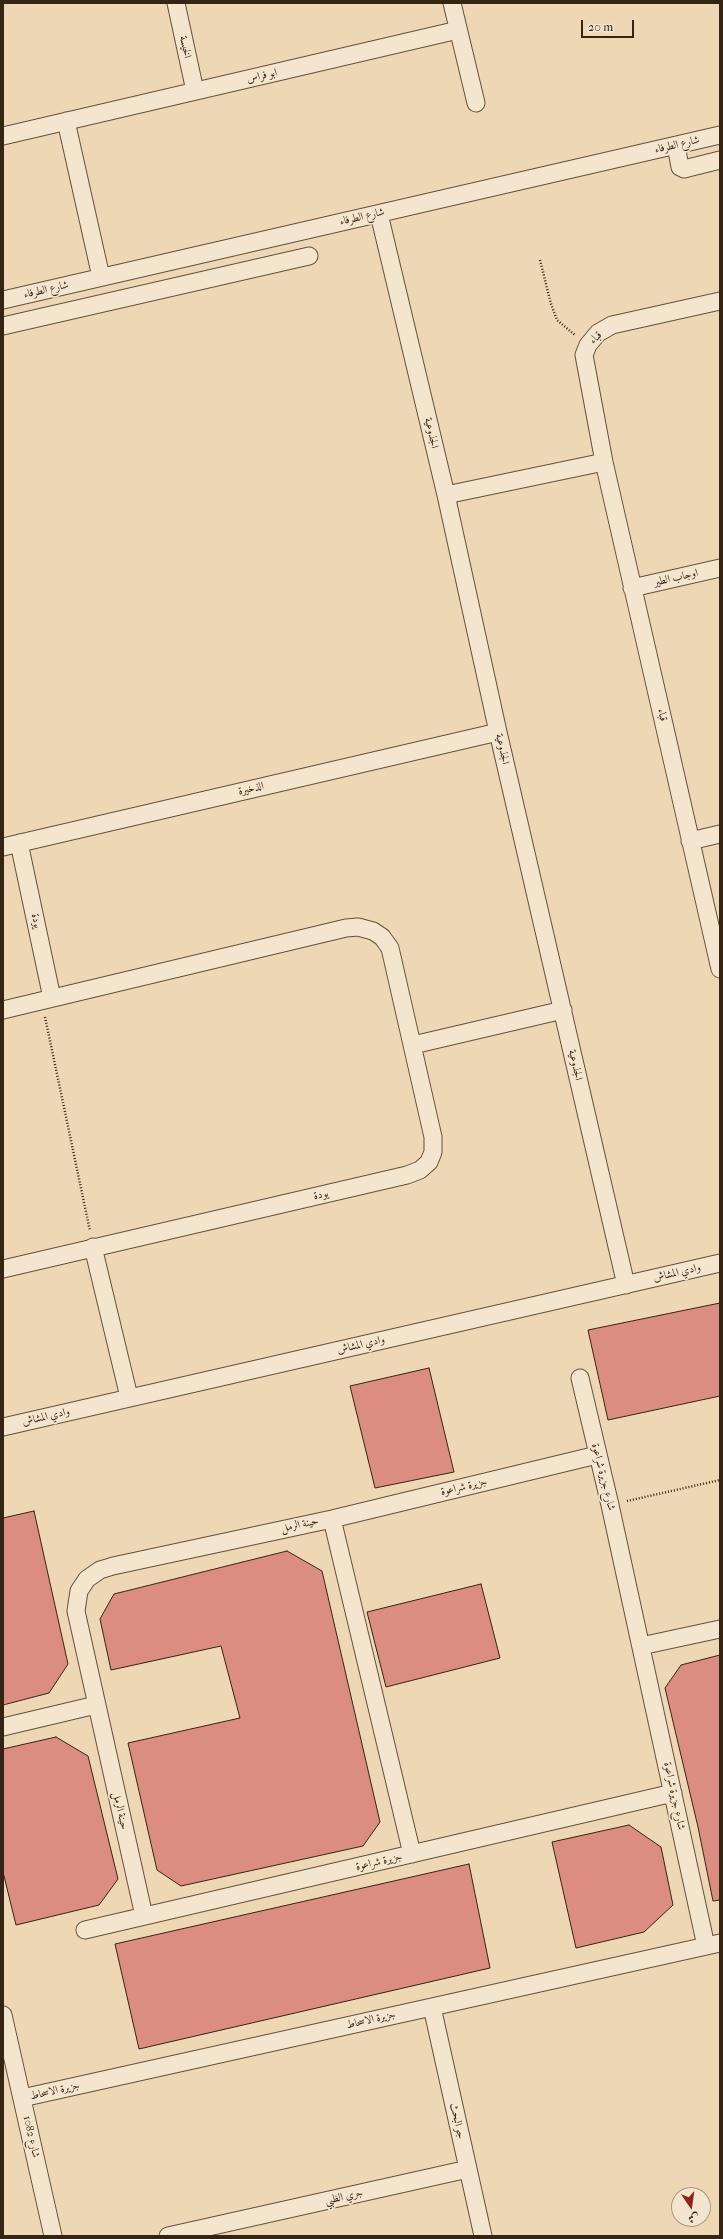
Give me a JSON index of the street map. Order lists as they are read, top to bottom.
{
  "streets": {
    "street": [
      "الخيسة",
      "ابو فراس",
      "شارع الطرفاء",
      "قباء",
      "الجذوعية",
      "اوجاب الطير",
      "الذخيرة",
      "يودة",
      "وادي المشاش",
      "شارع جزيرة شراعوة",
      "جزيرة شراعوة",
      "حينة الرمل",
      "جزيرة الاسحاط",
      "جو البحث",
      "شارع 1082",
      "جري الظبي"
    ]
  },
  "crossings": [
    ["الخيسة", "ابو فراس"],
    ["شارع الطرفاء", "الجذوعية"],
    ["قباء", "اوجاب الطير"],
    ["الجذوعية", "الذخيرة"],
    ["الجذوعية", "وادي المشاش"],
    ["الذخيرة", "يودة"],
    ["شارع جزيرة شراعوة", "جزيرة شراعوة"],
    ["شارع جزيرة شراعوة", "جزيرة الاسحاط"],
    ["جزيرة شراعوة", "حينة الرمل"],
    ["جزيرة الاسحاط", "جو البحث"],
    ["جزيرة الاسحاط", "شارع 1082"],
    ["جو البحث", "جري الظبي"]
  ],
  "scale_bar": "20 m",
  "north": "bottom"
}
